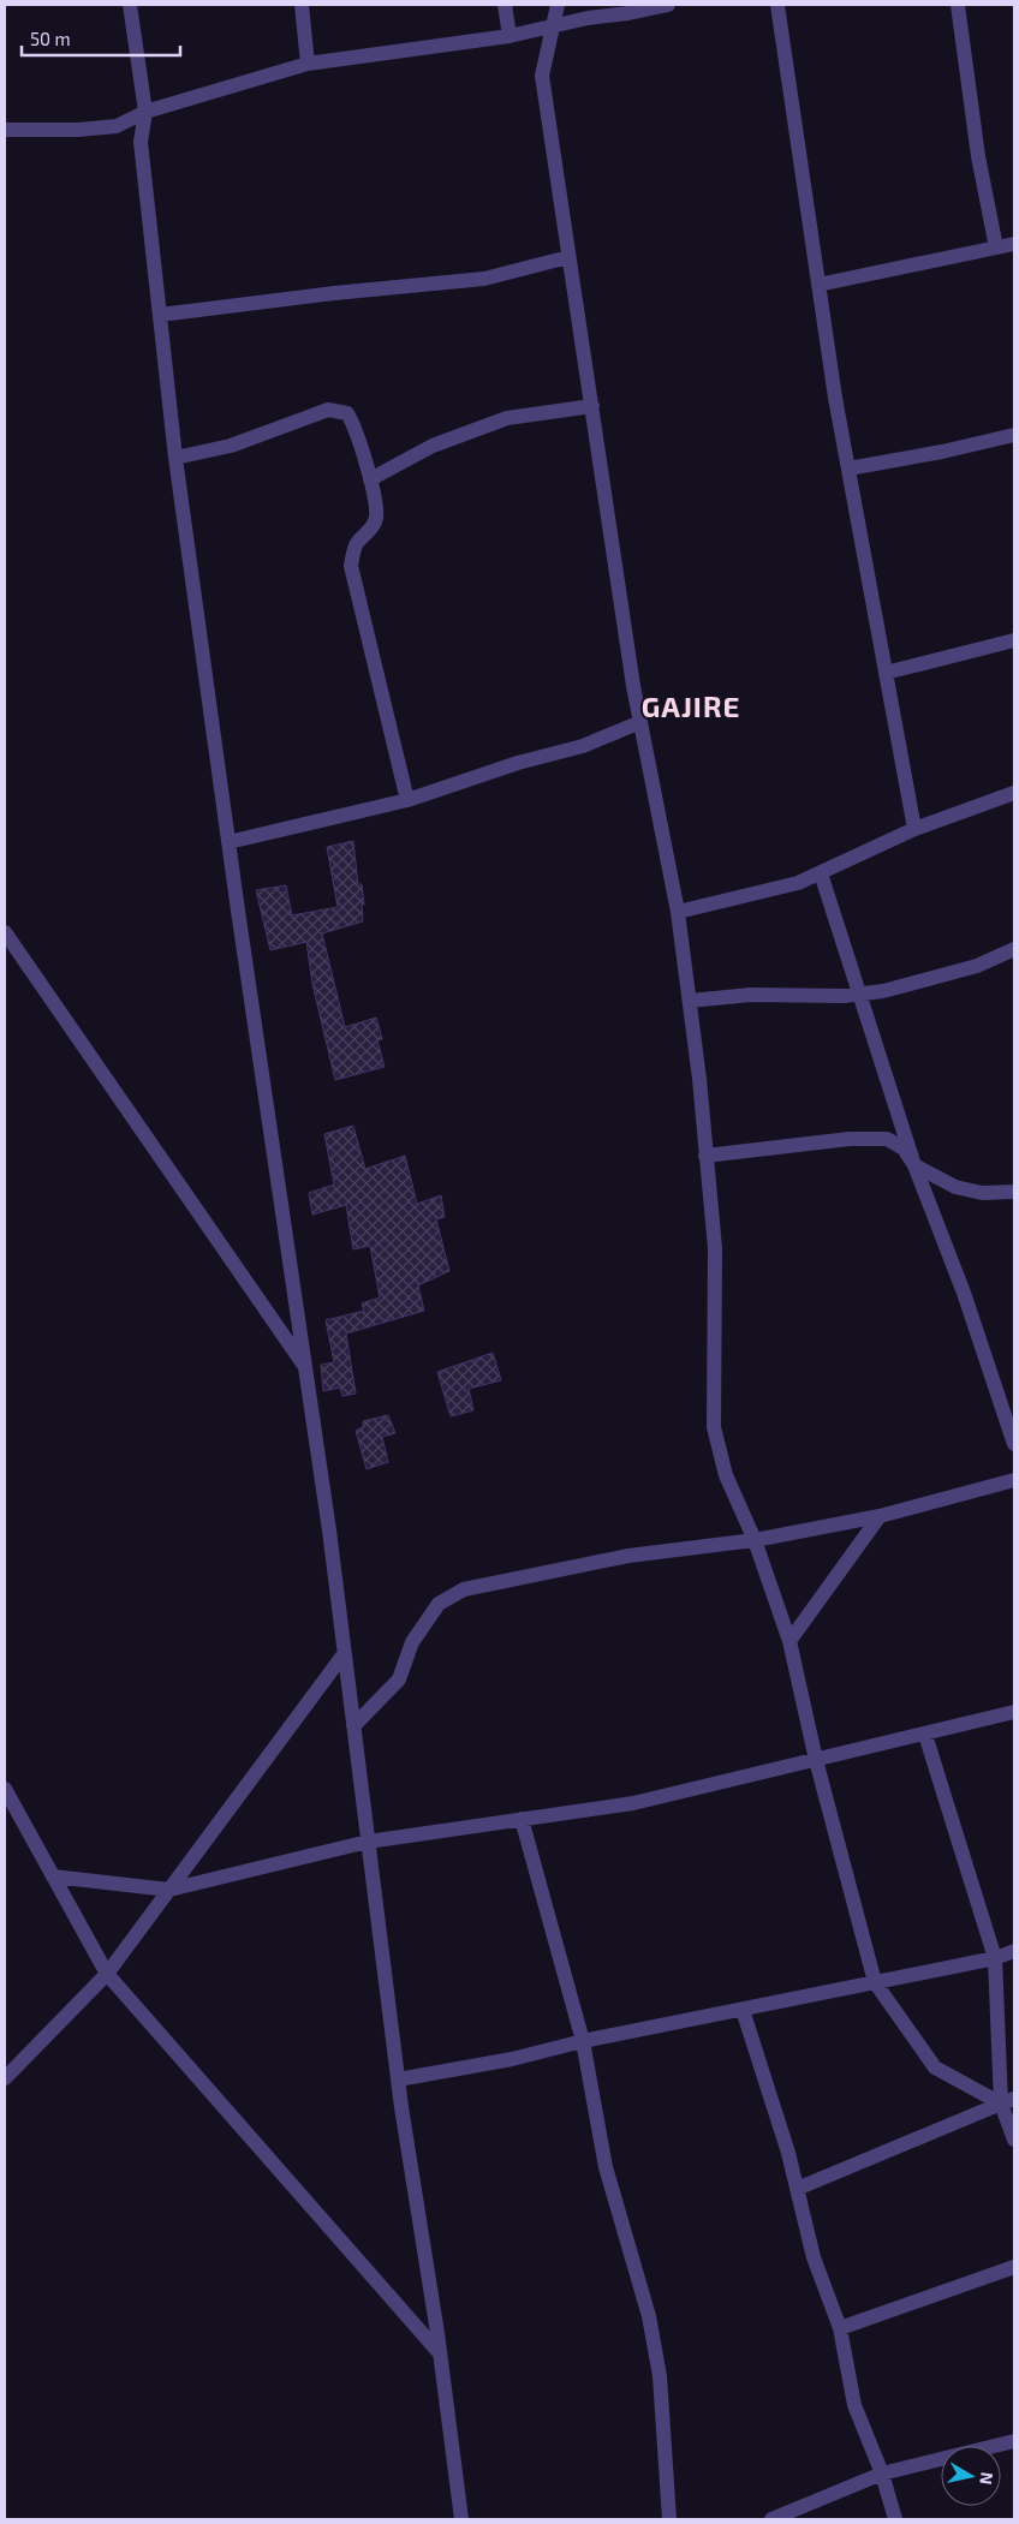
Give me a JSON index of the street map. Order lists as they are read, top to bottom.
{
  "districts": ["GAJIRE"],
  "scale_bar": "50 m",
  "north": "right"
}
